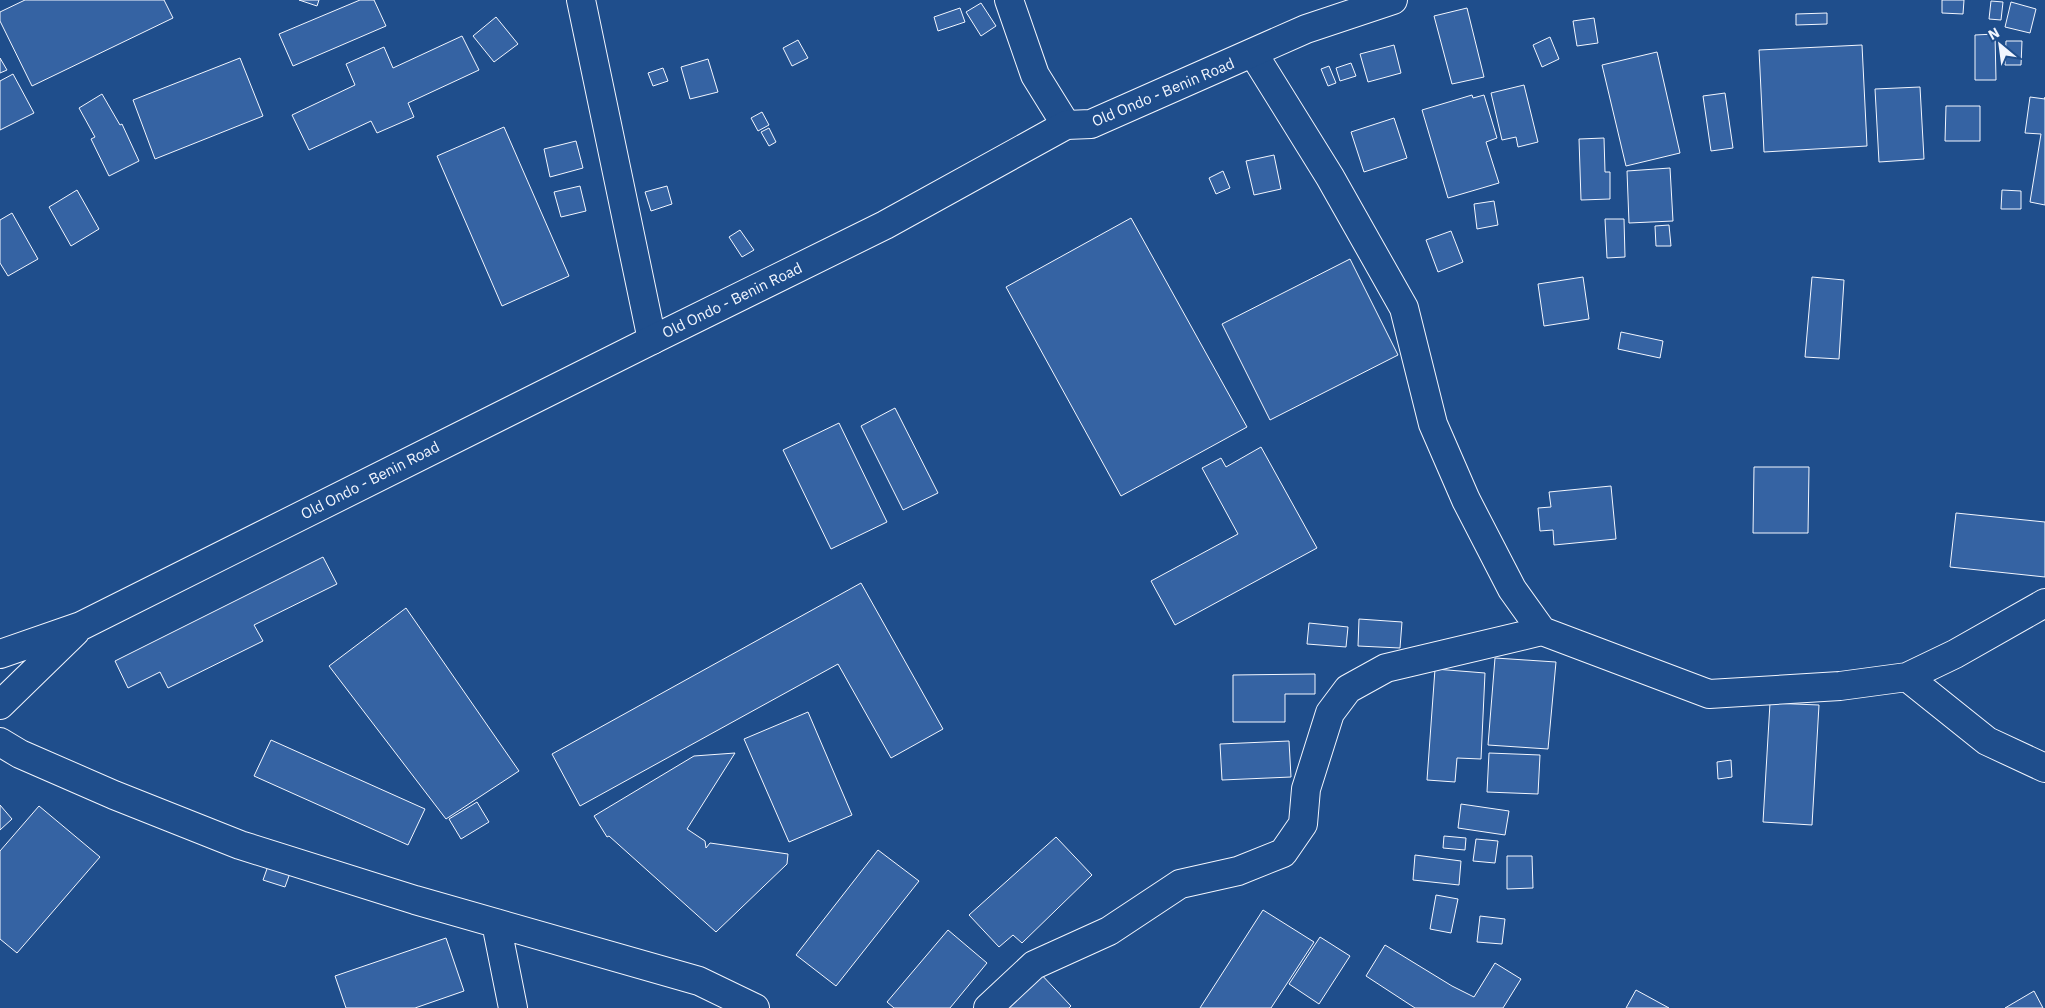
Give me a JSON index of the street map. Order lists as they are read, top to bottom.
{
  "streets": {
    "street": ["Old Ondo - Benin Road"]
  },
  "north": "top left"
}
